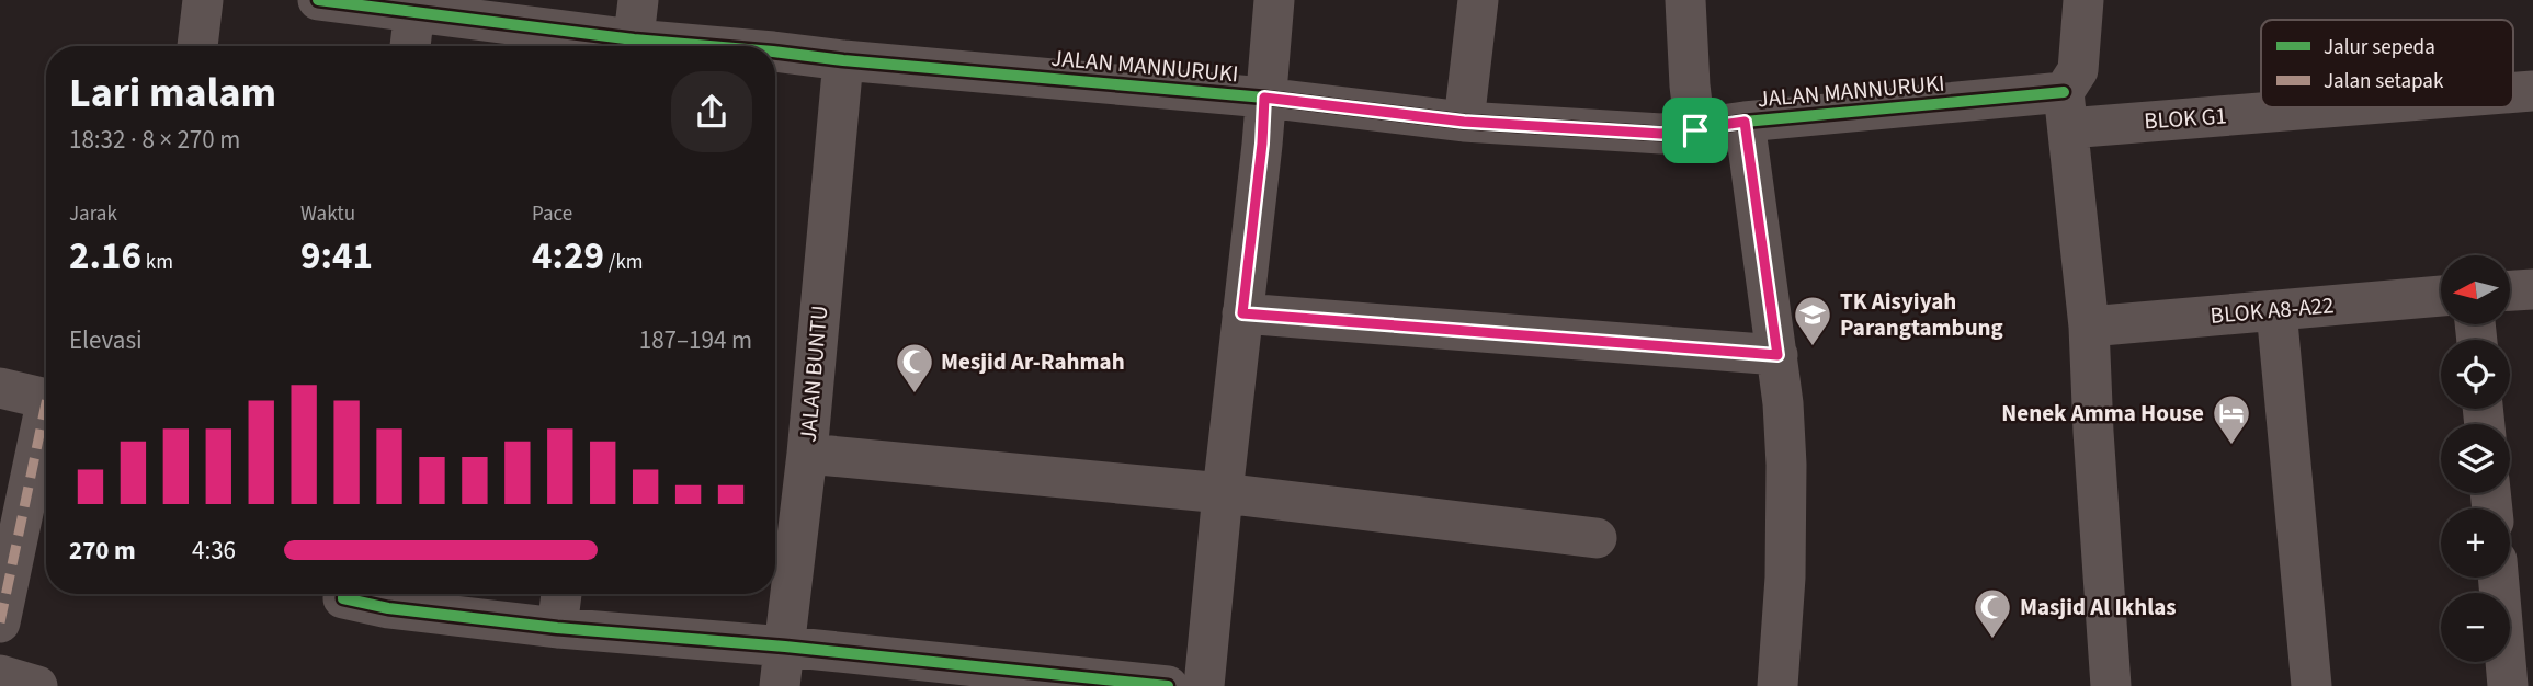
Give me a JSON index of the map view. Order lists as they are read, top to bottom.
{
  "streets": {
    "street": [
      "JALAN MANNURUKI",
      "BLOK G1",
      "BLOK A8-A22",
      "JALAN BUNTU"
    ]
  },
  "crossings": [
    ["JALAN MANNURUKI", "BLOK G1"],
    ["JALAN MANNURUKI", "JALAN BUNTU"]
  ],
  "places": {
    "school or university": ["TK Aisyiyah Parangtambung"],
    "mosque": ["Mesjid Ar-Rahmah", "Masjid Al Ikhlas"],
    "hotel": ["Nenek Amma House"]
  },
  "legend": ["Jalur sepeda", "Jalan setapak"],
  "north": "left",
  "page": {
    "heading": ["Lari malam", "18:32 · 8 × 270 m"],
    "stats": [
      ["Jarak", "2.16 km"],
      ["Waktu", "9:41"],
      ["Pace", "4:29 /km"]
    ],
    "map_buttons": ["+", "−"],
    "chart": ["Elevasi", "187–194 m"],
    "list": [
      {
        "name": "270 m",
        "note": "4:36"
      }
    ]
  }
}
